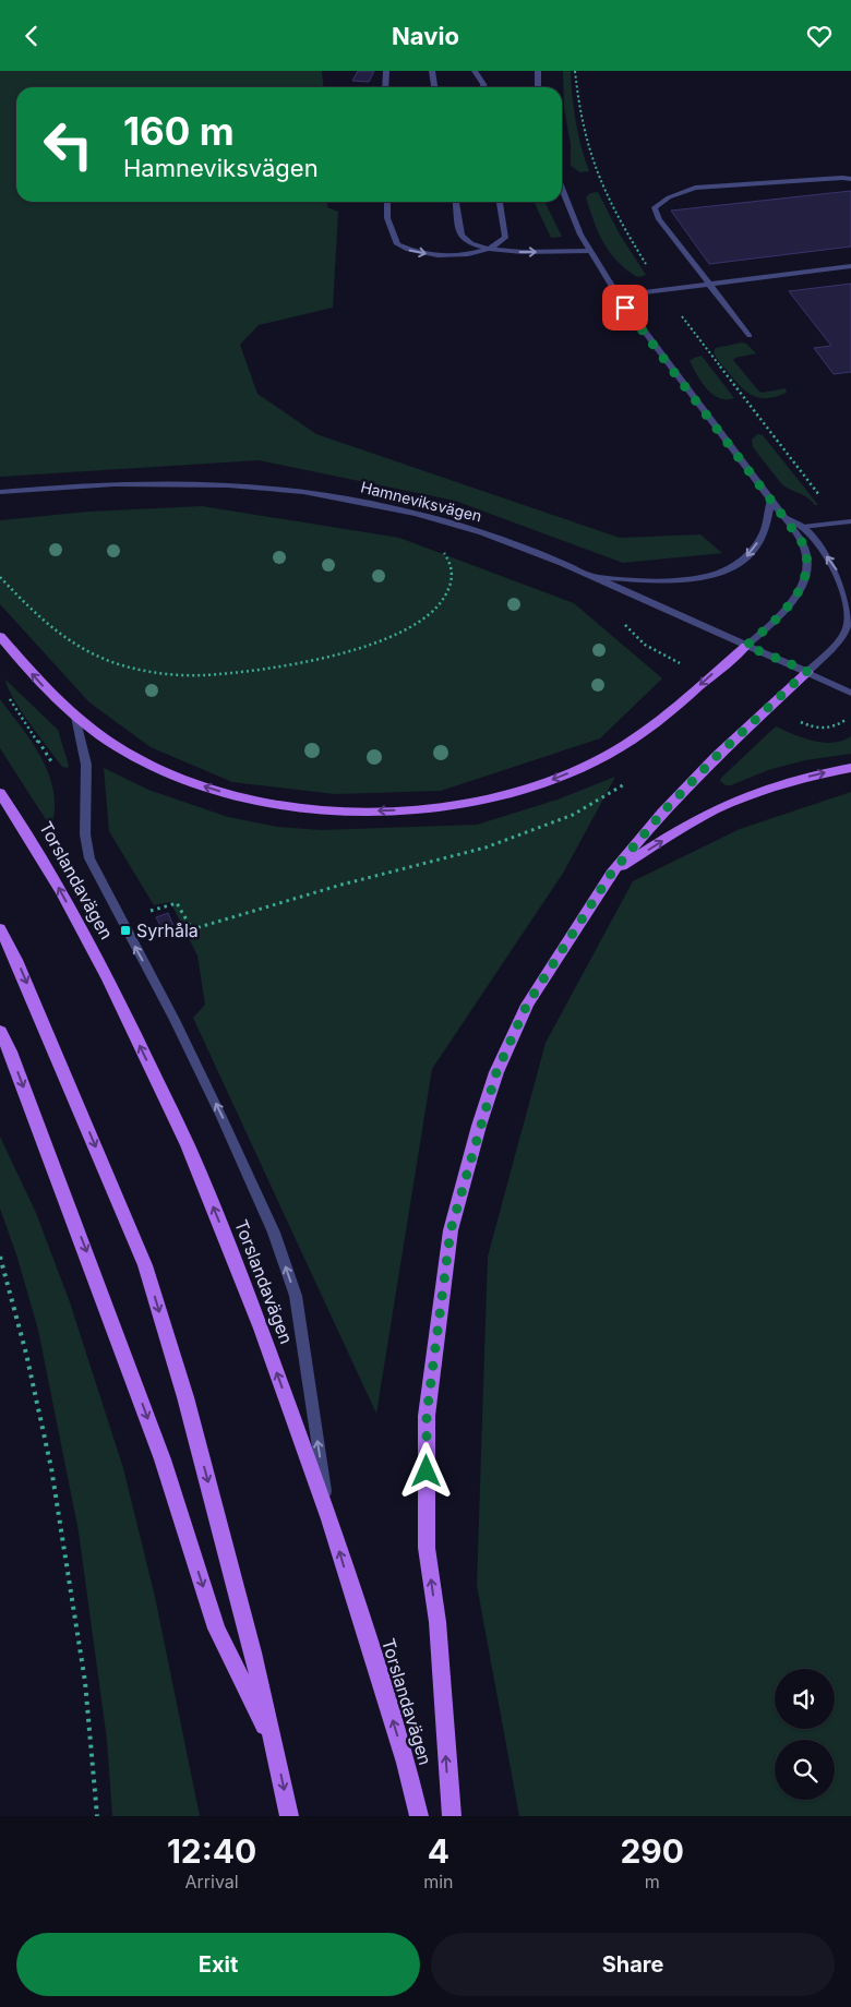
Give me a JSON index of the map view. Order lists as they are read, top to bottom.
{
  "streets": {
    "main road": ["Torslandavägen"],
    "street": ["Hamneviksvägen"]
  },
  "places": {
    "transit": ["Syrhåla"]
  },
  "page": {
    "header": "Navio",
    "turn": ["160 m", "Hamneviksvägen"],
    "eta": [
      "12:40",
      "Arrival",
      "4",
      "min",
      "290",
      "m"
    ],
    "buttons": ["Exit", "Share"]
  }
}
